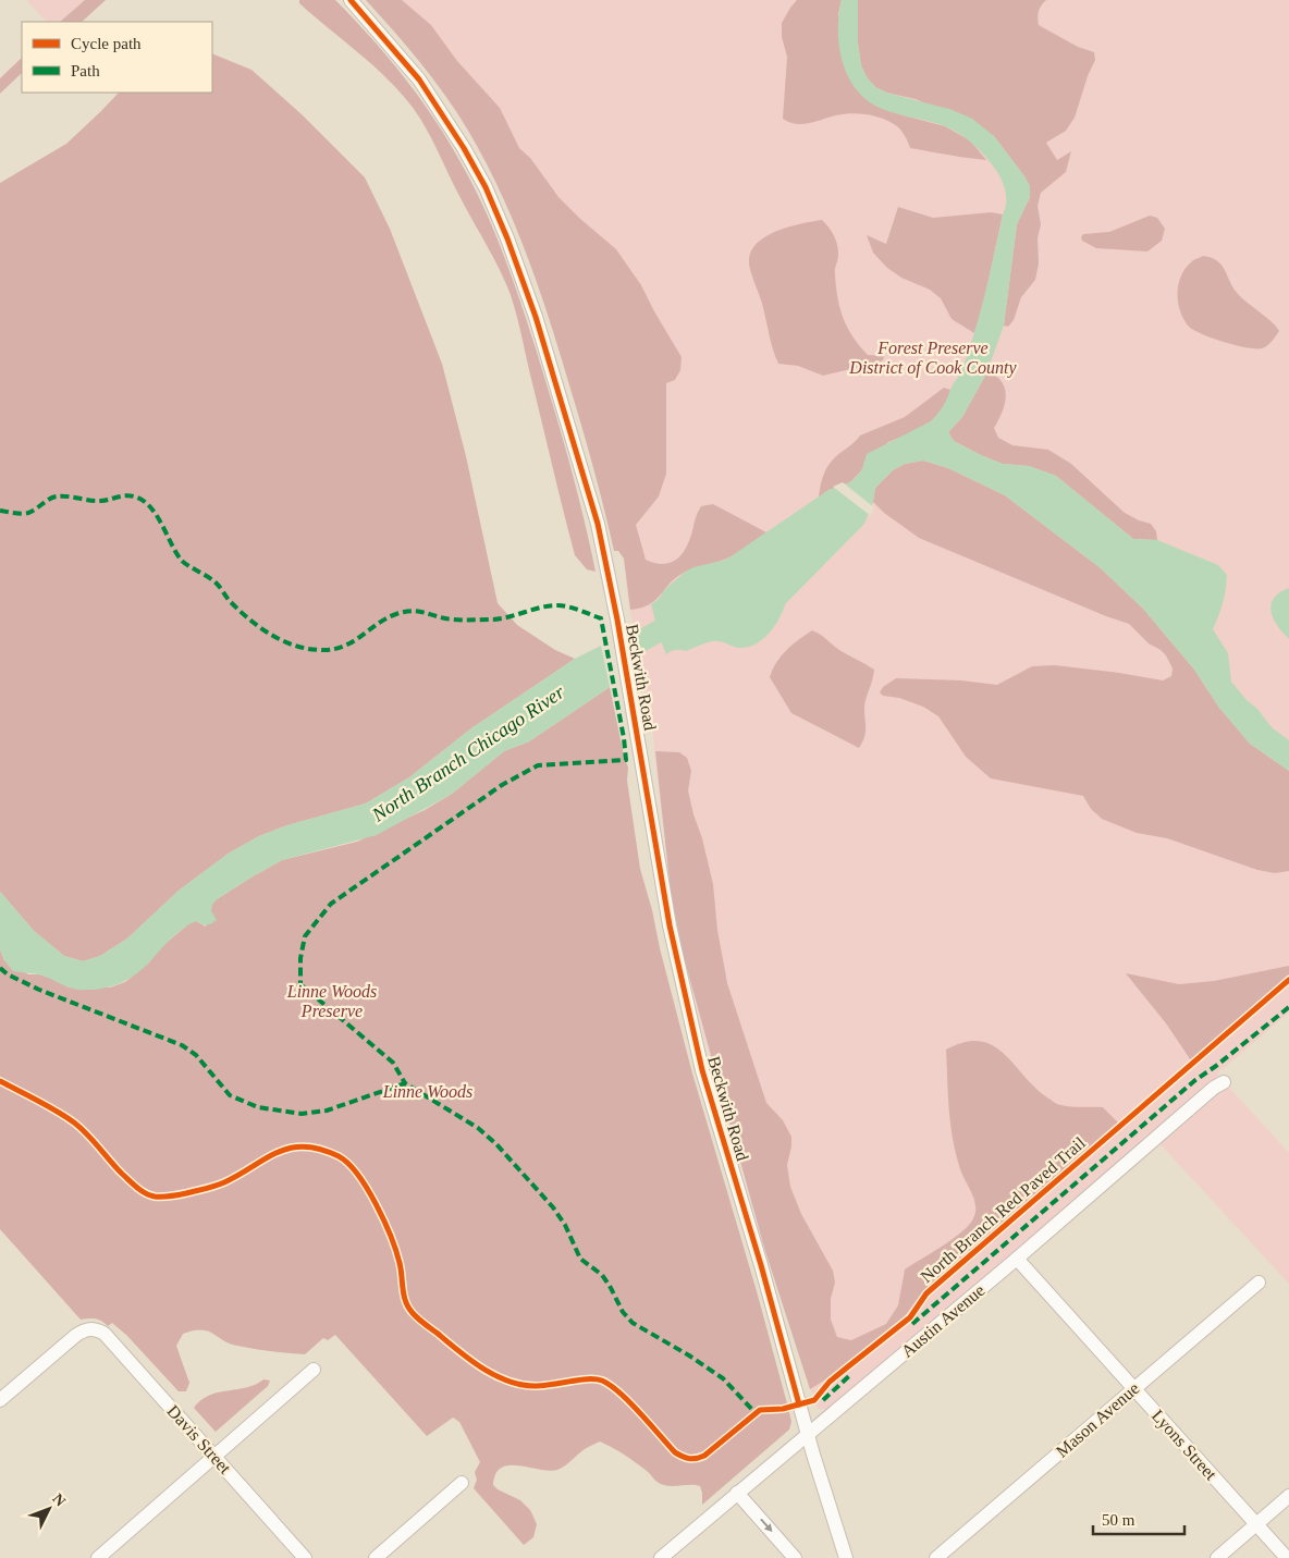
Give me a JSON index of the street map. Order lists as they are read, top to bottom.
{
  "streets": {
    "street": [
      "Beckwith Road",
      "Austin Avenue",
      "Mason Avenue",
      "Davis Street",
      "Lyons Street"
    ],
    "cycle path": ["North Branch Red Paved Trail"]
  },
  "crossings": [
    ["Beckwith Road", "Austin Avenue"],
    ["Austin Avenue", "Lyons Street"],
    ["Mason Avenue", "Lyons Street"]
  ],
  "water": ["North Branch Chicago River"],
  "parks": ["Forest Preserve District of Cook County", "Linne Woods Preserve", "Linne Woods"],
  "legend": ["Cycle path", "Path"],
  "scale_bar": "50 m",
  "north": "top right"
}
